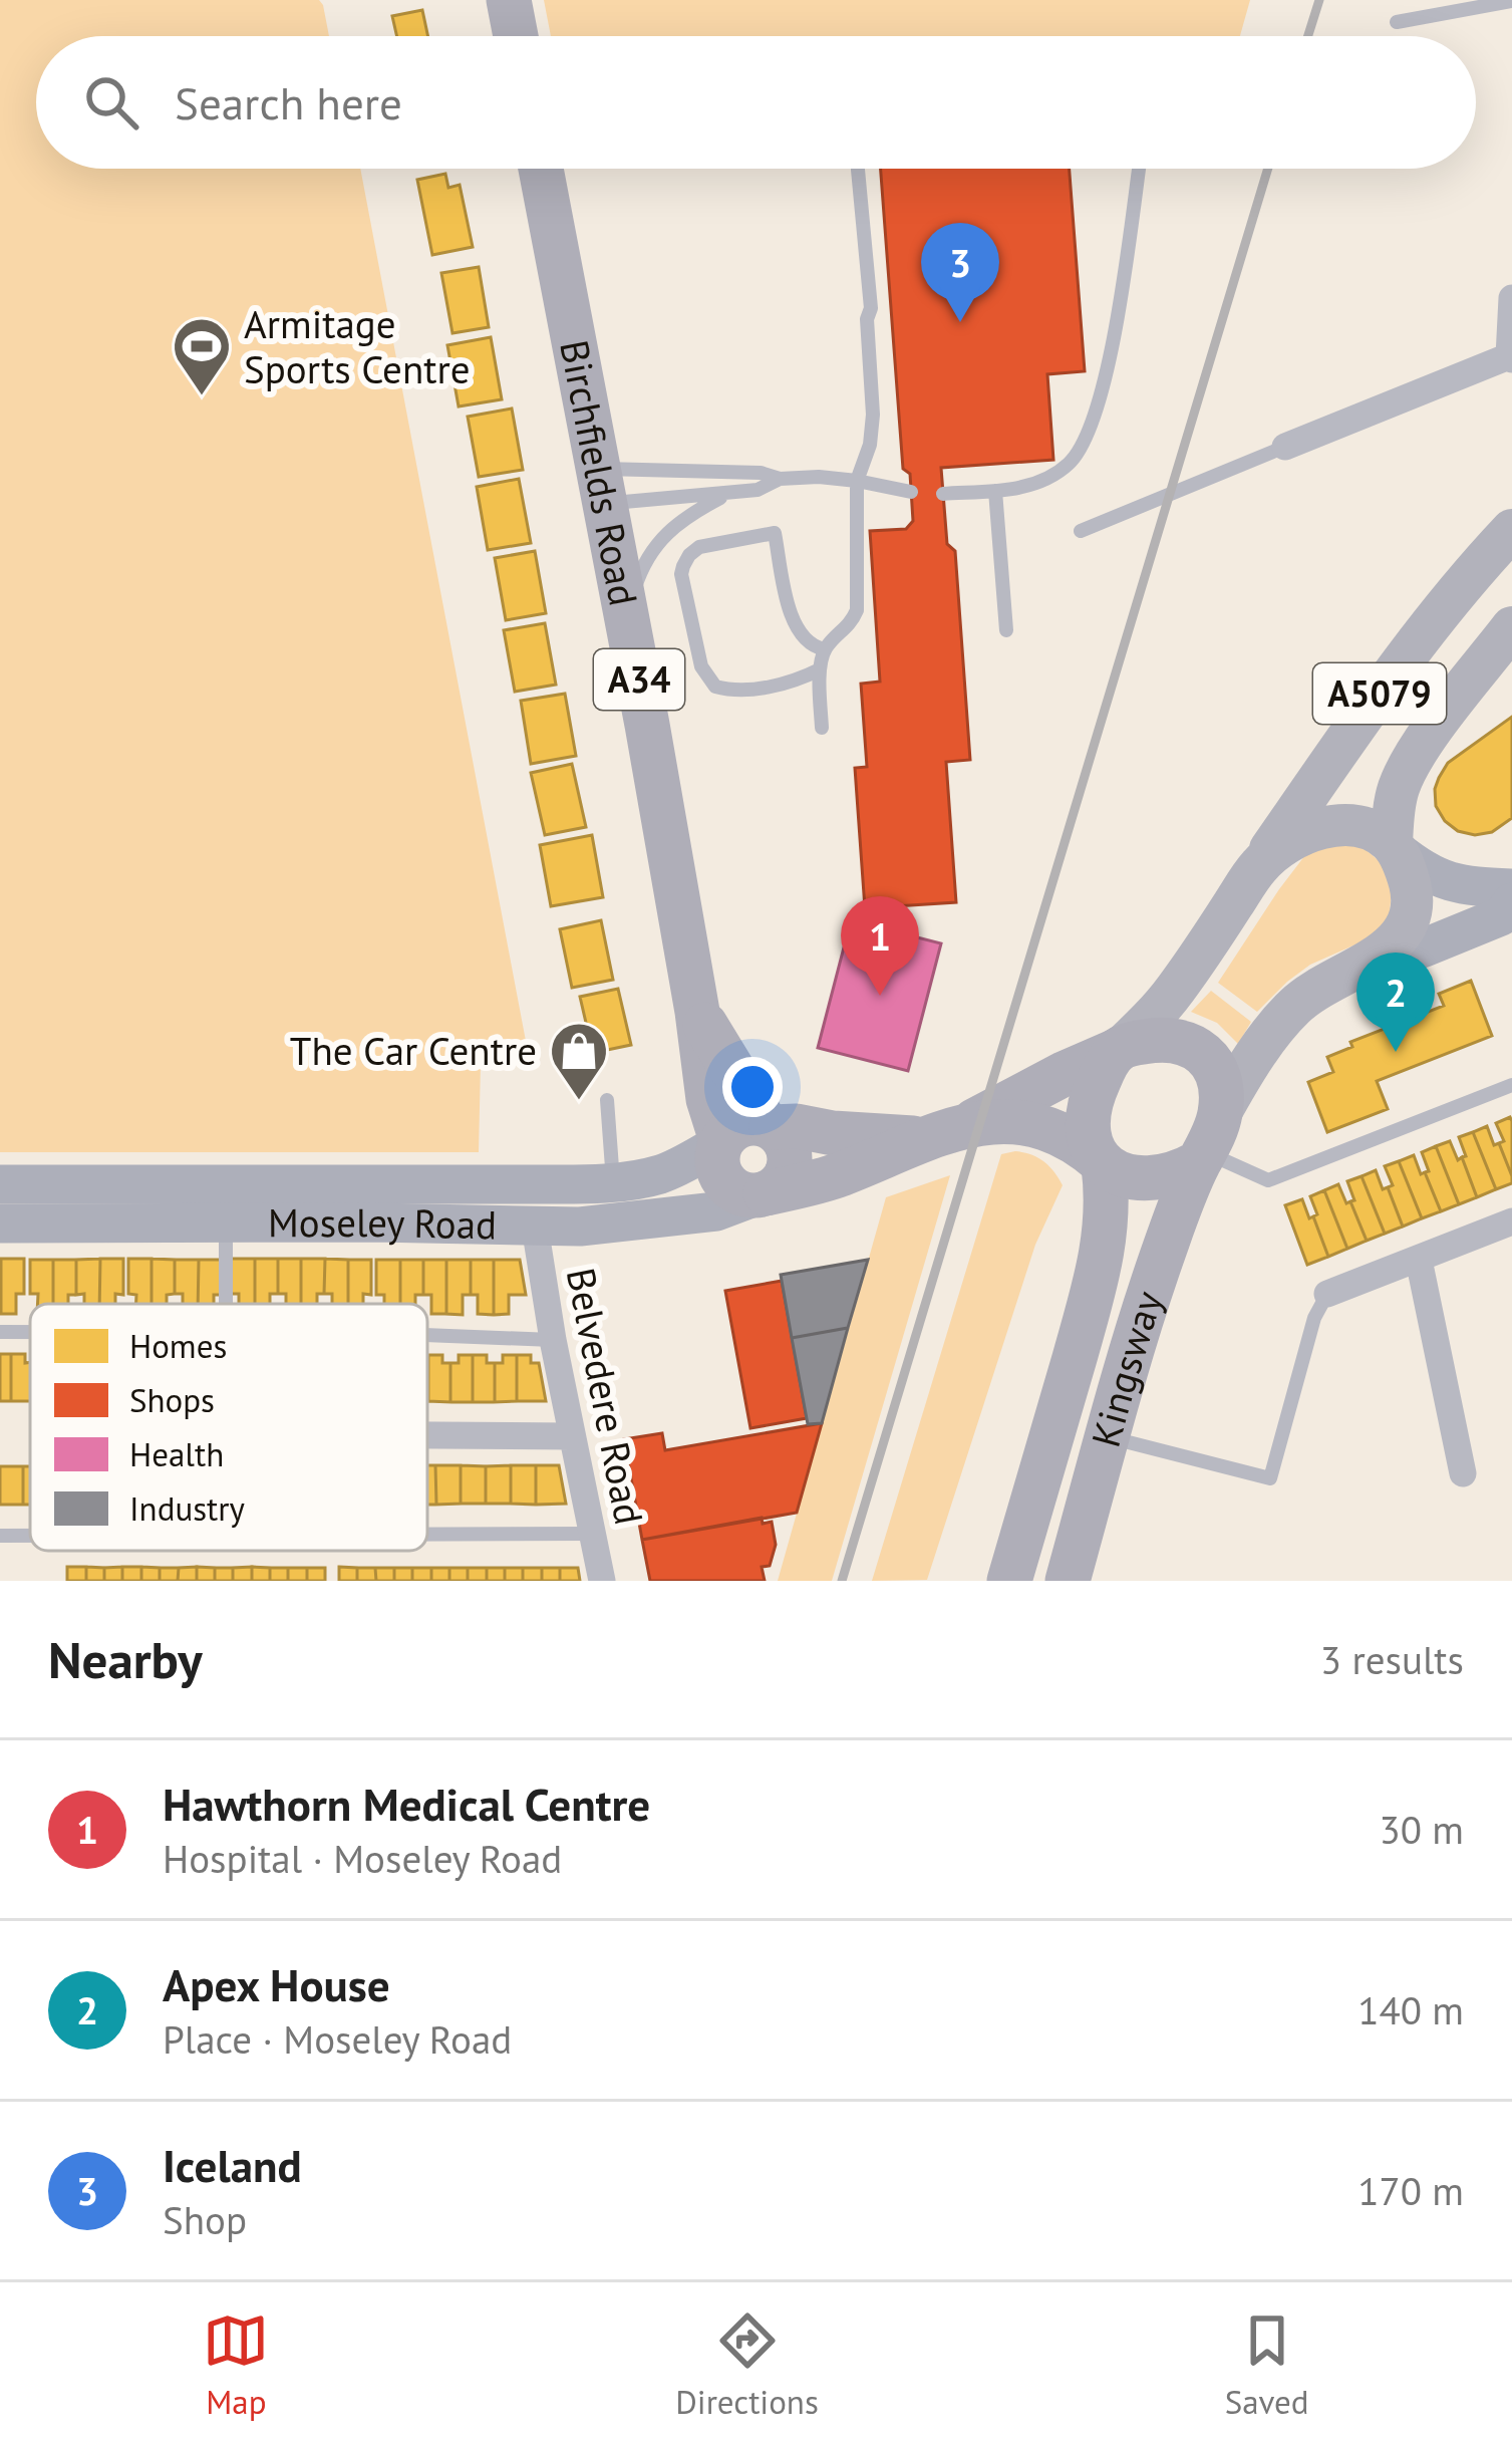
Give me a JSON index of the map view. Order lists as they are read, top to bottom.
{
  "streets": {
    "highway": [
      "Birchfields Road",
      "A34",
      "Moseley Road",
      "Kingsway"
    ],
    "main road": ["A5079"],
    "street": ["Belvedere Road"]
  },
  "crossings": [
    ["Birchfields Road", "A34"],
    ["Birchfields Road", "Moseley Road"],
    ["A34", "Moseley Road"],
    ["A5079", "Moseley Road"],
    ["A5079", "Kingsway"],
    ["Moseley Road", "Kingsway"],
    ["Moseley Road", "Belvedere Road"]
  ],
  "places": {
    "sports": ["Armitage Sports Centre"],
    "shop": ["The Car Centre"]
  },
  "legend": [
    "Homes",
    "Shops",
    "Health",
    "Industry"
  ],
  "page": {
    "search": "Search here",
    "pins": ["3", "1", "2"],
    "heading": ["Nearby", "3 results"],
    "list": [
      {
        "mark": "1",
        "name": "Hawthorn Medical Centre",
        "note": "Hospital · Moseley Road",
        "value": "30 m"
      },
      {
        "mark": "2",
        "name": "Apex House",
        "note": "Place · Moseley Road",
        "value": "140 m"
      },
      {
        "mark": "3",
        "name": "Iceland",
        "note": "Shop",
        "value": "170 m"
      }
    ],
    "nav": ["Map", "Directions", "Saved"]
  }
}
